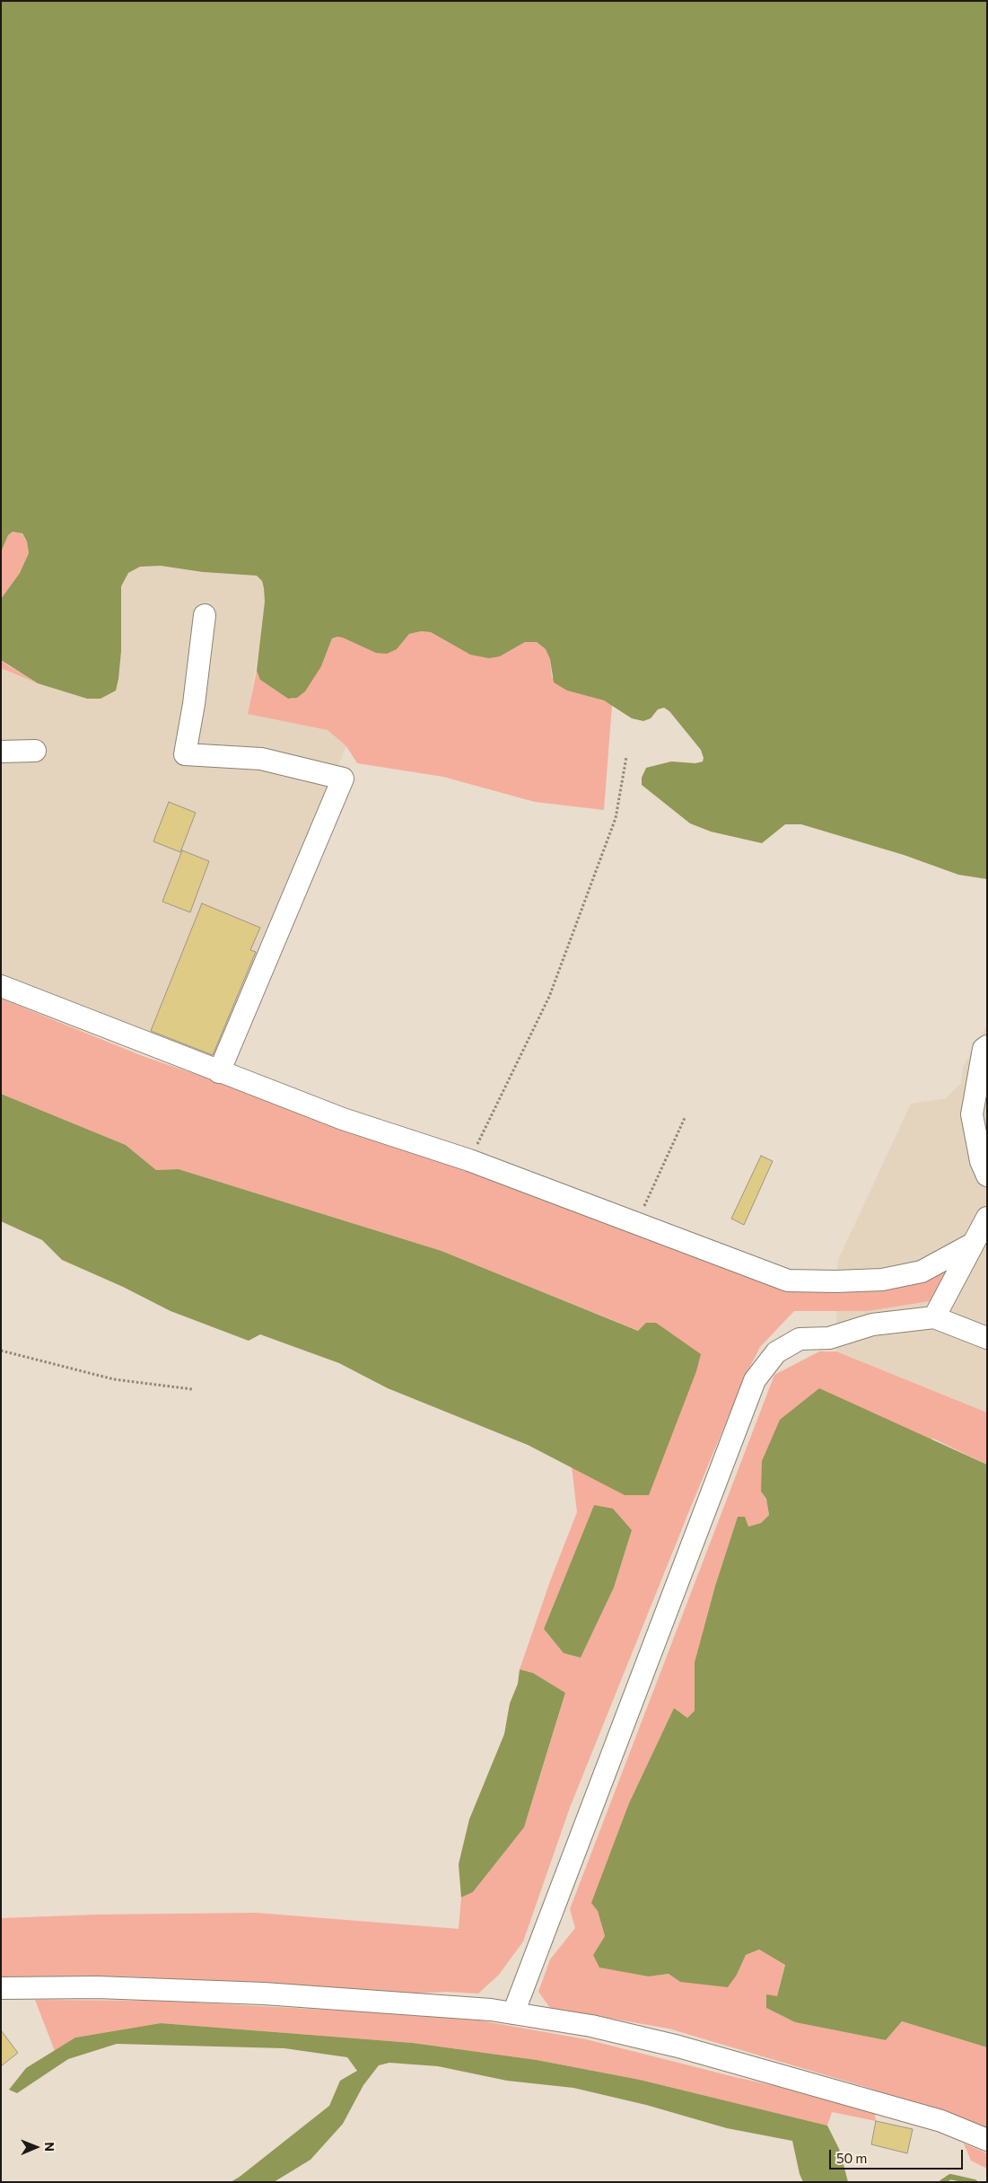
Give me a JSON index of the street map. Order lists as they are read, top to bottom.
{
  "scale_bar": "50 m",
  "north": "right"
}
